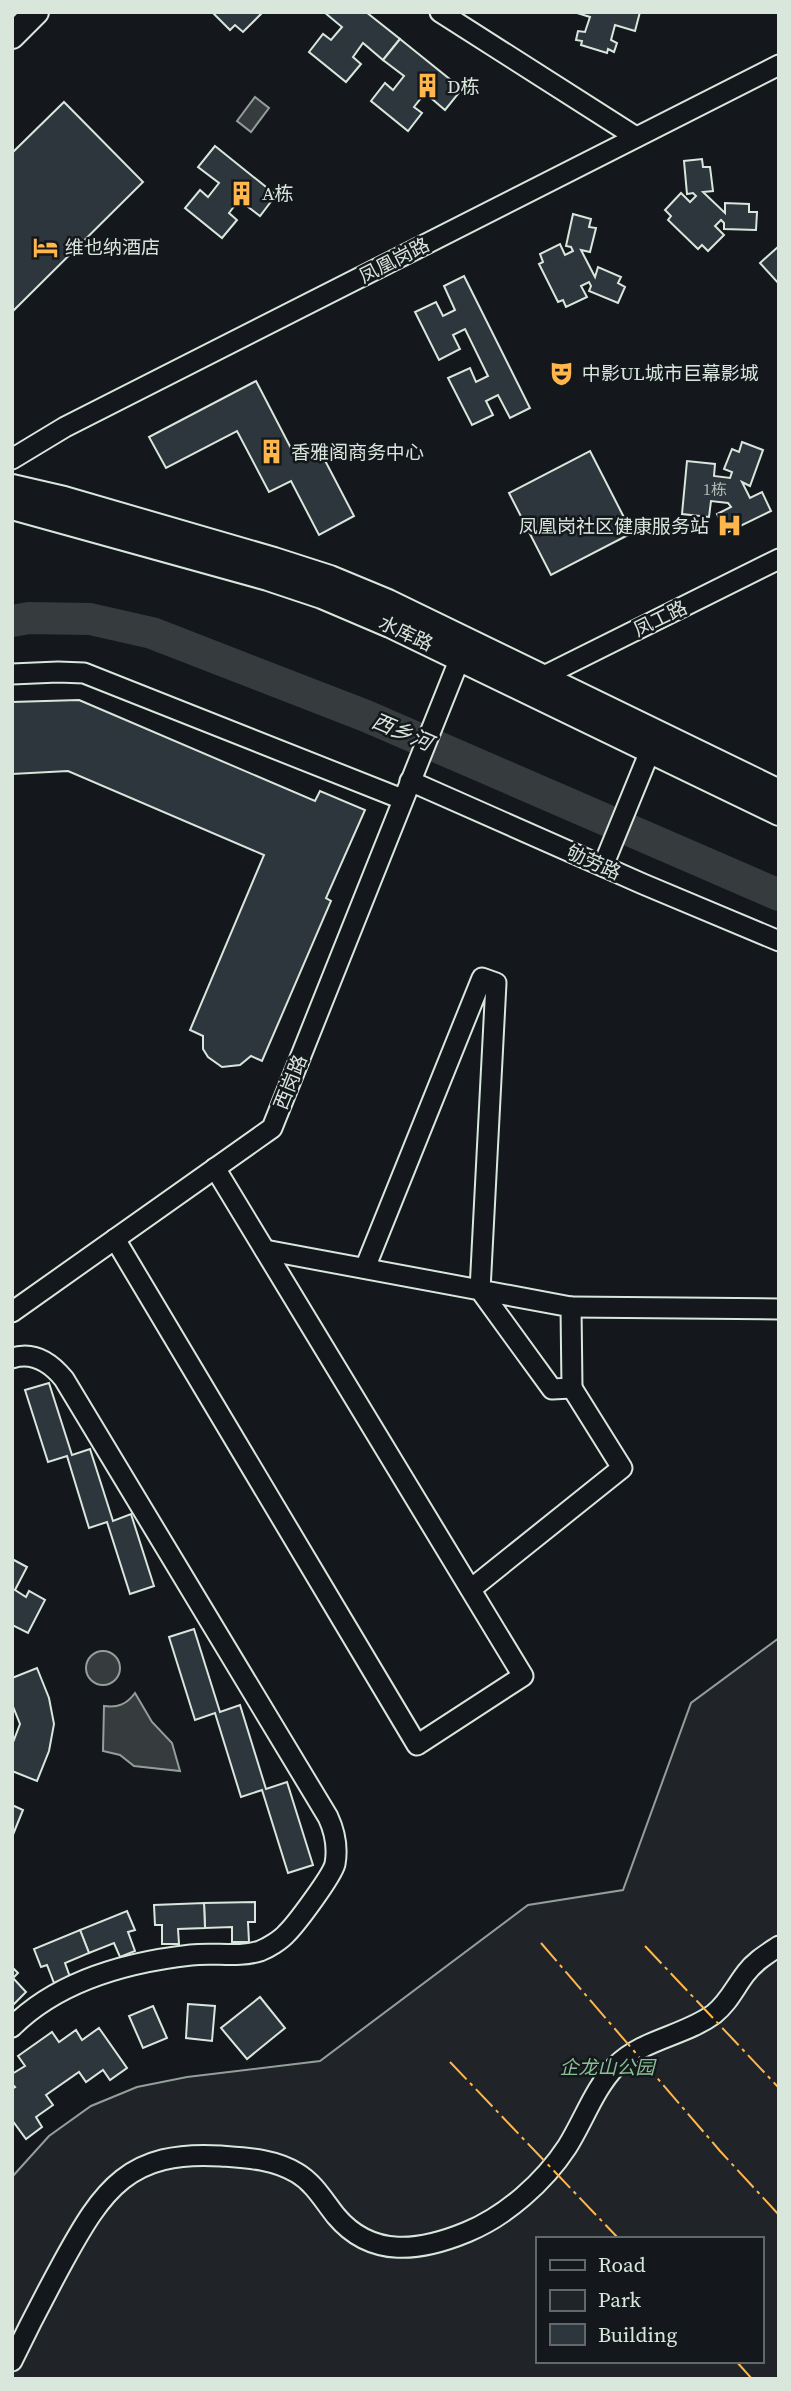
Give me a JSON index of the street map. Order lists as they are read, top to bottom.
{
  "streets": {
    "main road": ["水库路"],
    "street": [
      "凤凰岗路",
      "凤工路",
      "劬劳路",
      "西岗路"
    ]
  },
  "crossings": [
    ["凤工路", "水库路"],
    ["水库路", "西岗路"],
    ["劬劳路", "西岗路"]
  ],
  "water": ["西乡河"],
  "parks": ["企龙山公园"],
  "places": {
    "building": ["D栋", "A栋", "香雅阁商务中心"],
    "hotel": ["维也纳酒店"],
    "theatre": ["中影UL城市巨幕影城"],
    "hospital": ["凤凰岗社区健康服务站"]
  },
  "house_numbers": ["1栋"],
  "legend": ["Road", "Park", "Building"]
}
